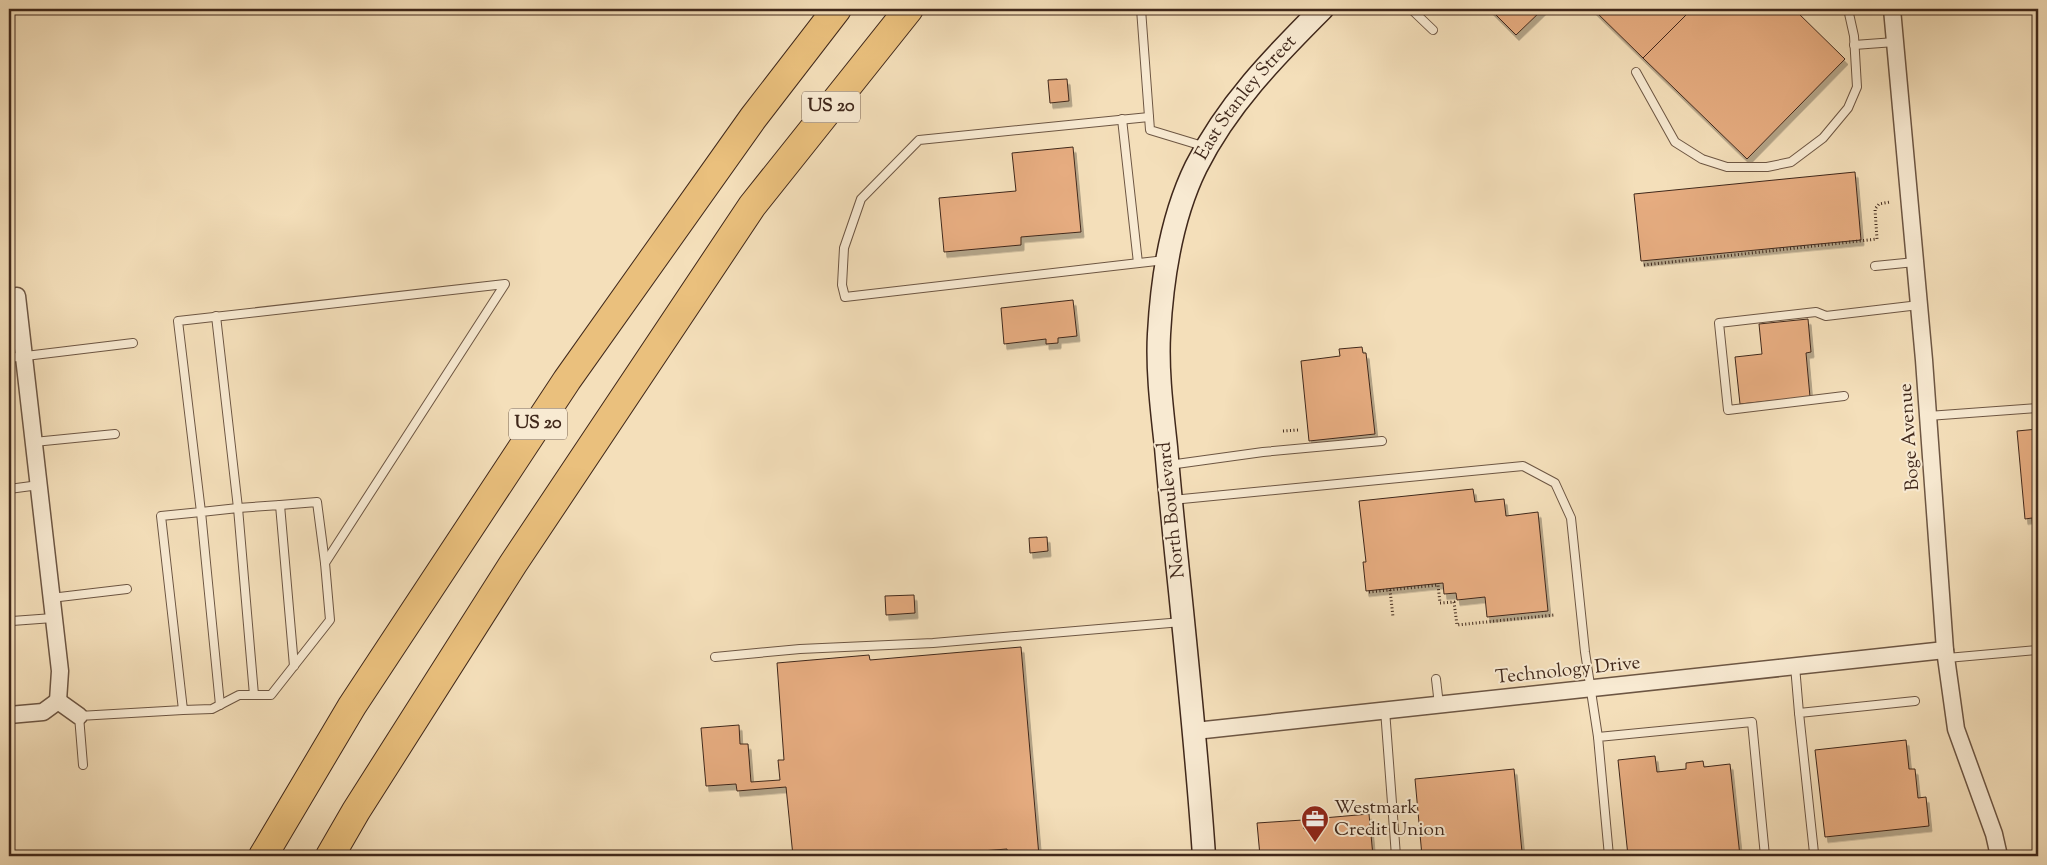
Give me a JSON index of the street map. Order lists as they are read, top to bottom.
{
  "streets": {
    "highway": ["US 20"],
    "street": [
      "East Stanley Street",
      "Boge Avenue",
      "North Boulevard",
      "Technology Drive"
    ]
  },
  "crossings": [
    ["East Stanley Street", "North Boulevard"],
    ["Boge Avenue", "Technology Drive"],
    ["North Boulevard", "Technology Drive"]
  ],
  "places": {
    "office": ["Westmark Credit Union"]
  }
}
